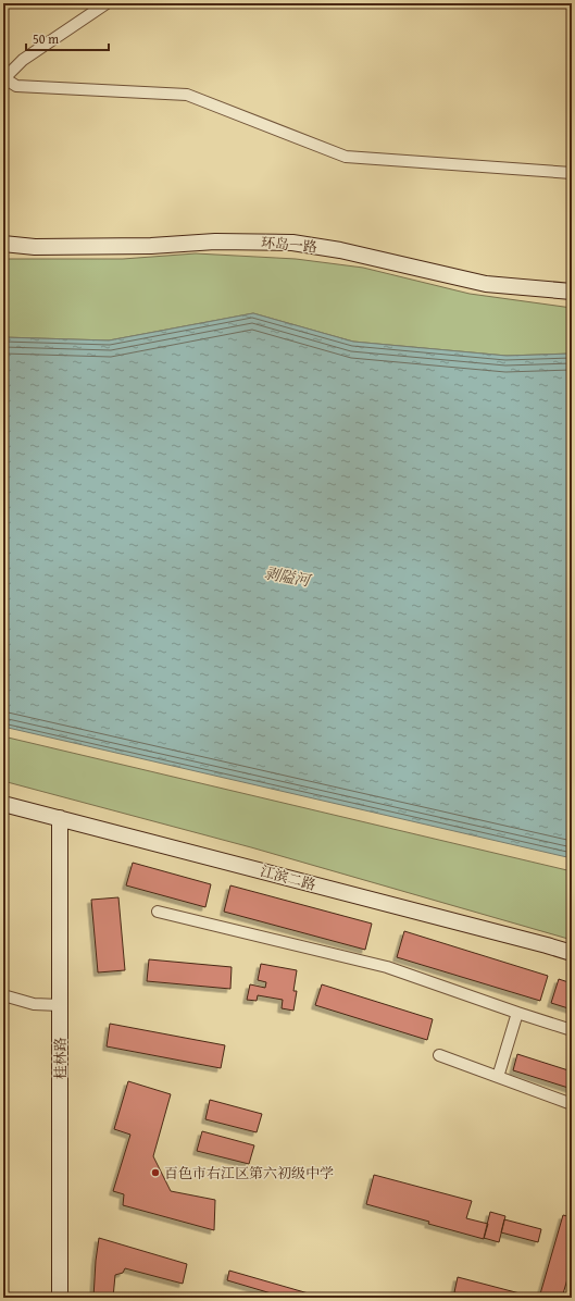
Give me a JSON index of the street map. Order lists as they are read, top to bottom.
{
  "streets": {
    "street": ["环岛一路", "江滨二路", "桂林路"]
  },
  "crossings": [
    ["江滨二路", "桂林路"]
  ],
  "water": ["剥隘河"],
  "places": ["百色市右江区第六初级中学"],
  "scale_bar": "50 m"
}
